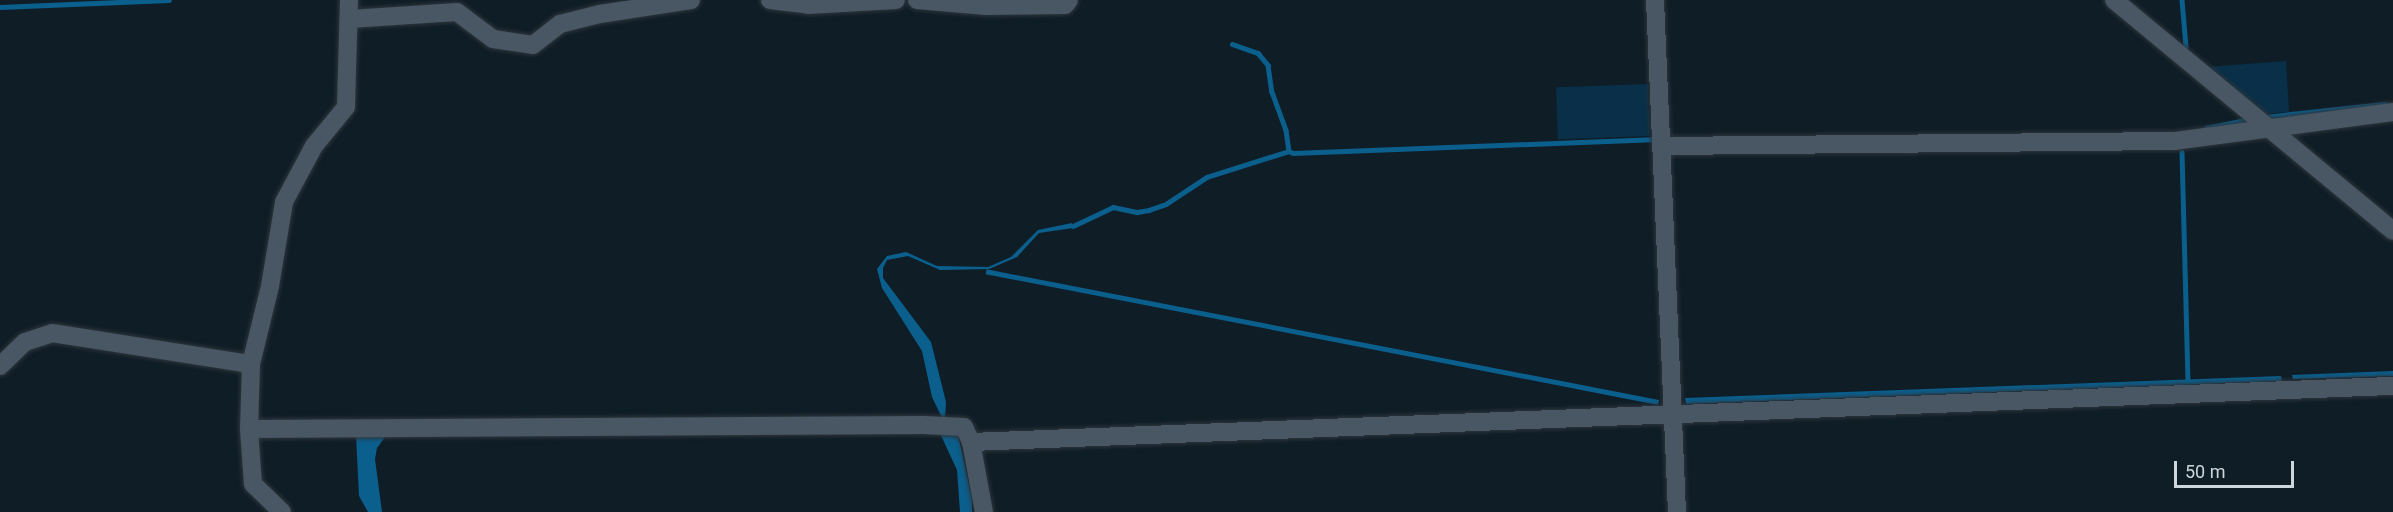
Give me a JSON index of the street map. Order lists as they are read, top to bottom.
{
  "scale_bar": "50 m"
}
